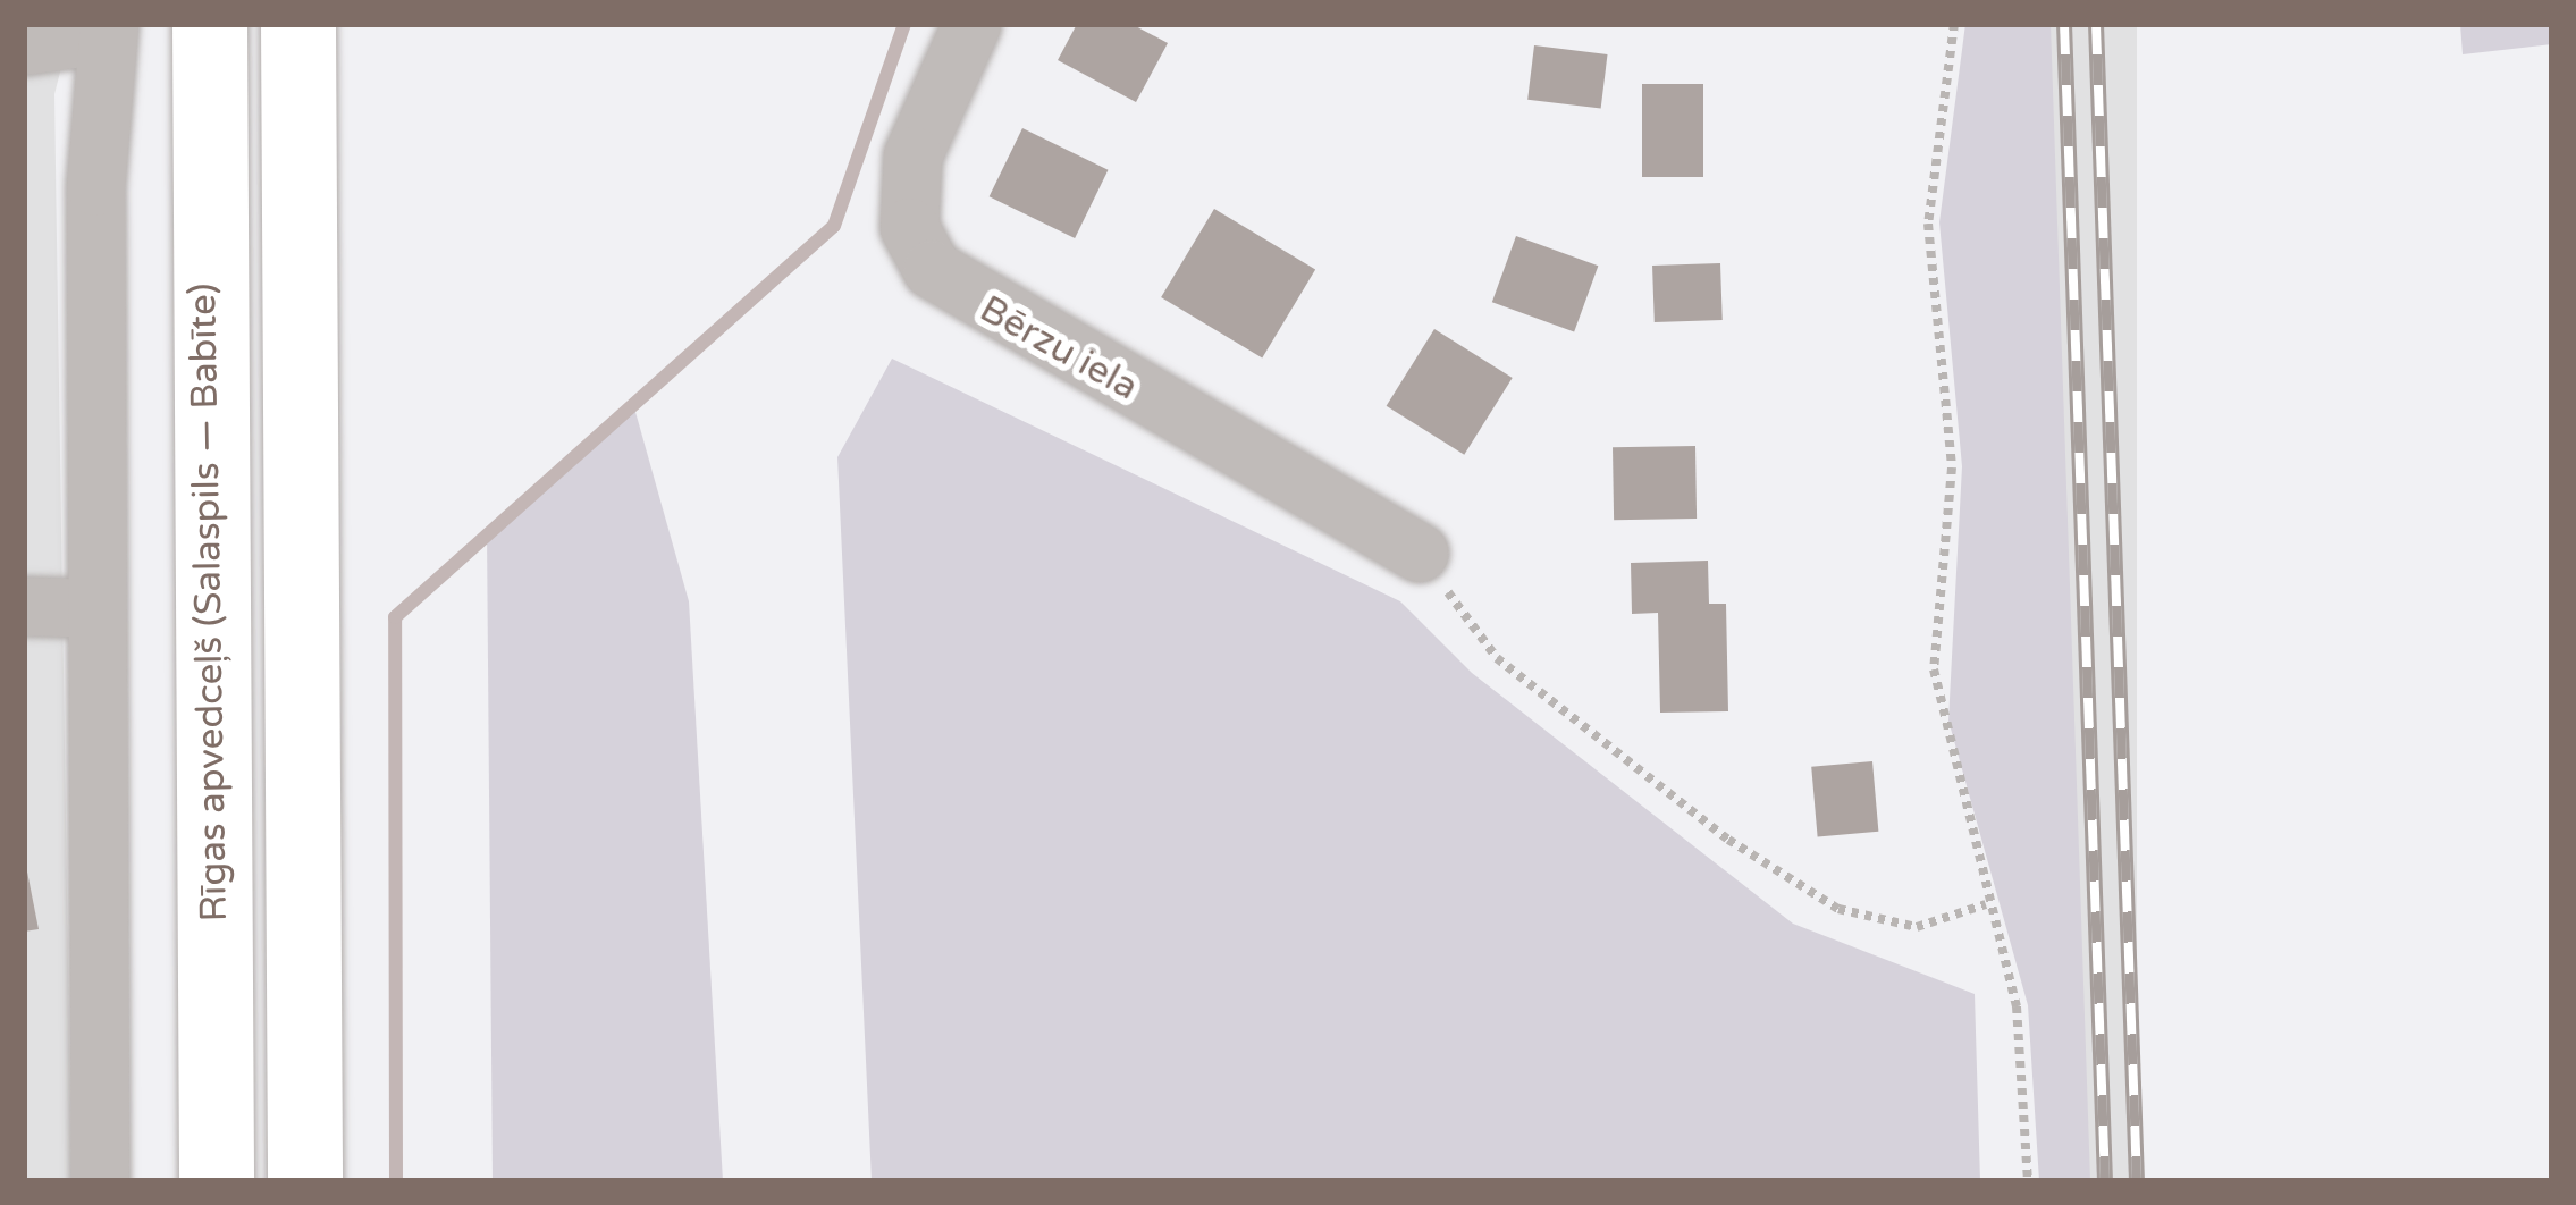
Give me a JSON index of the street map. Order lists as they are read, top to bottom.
{
  "streets": {
    "highway": ["Rīgas apvedceļš (Salaspils — Babīte)"],
    "street": ["Bērzu iela"]
  }
}
